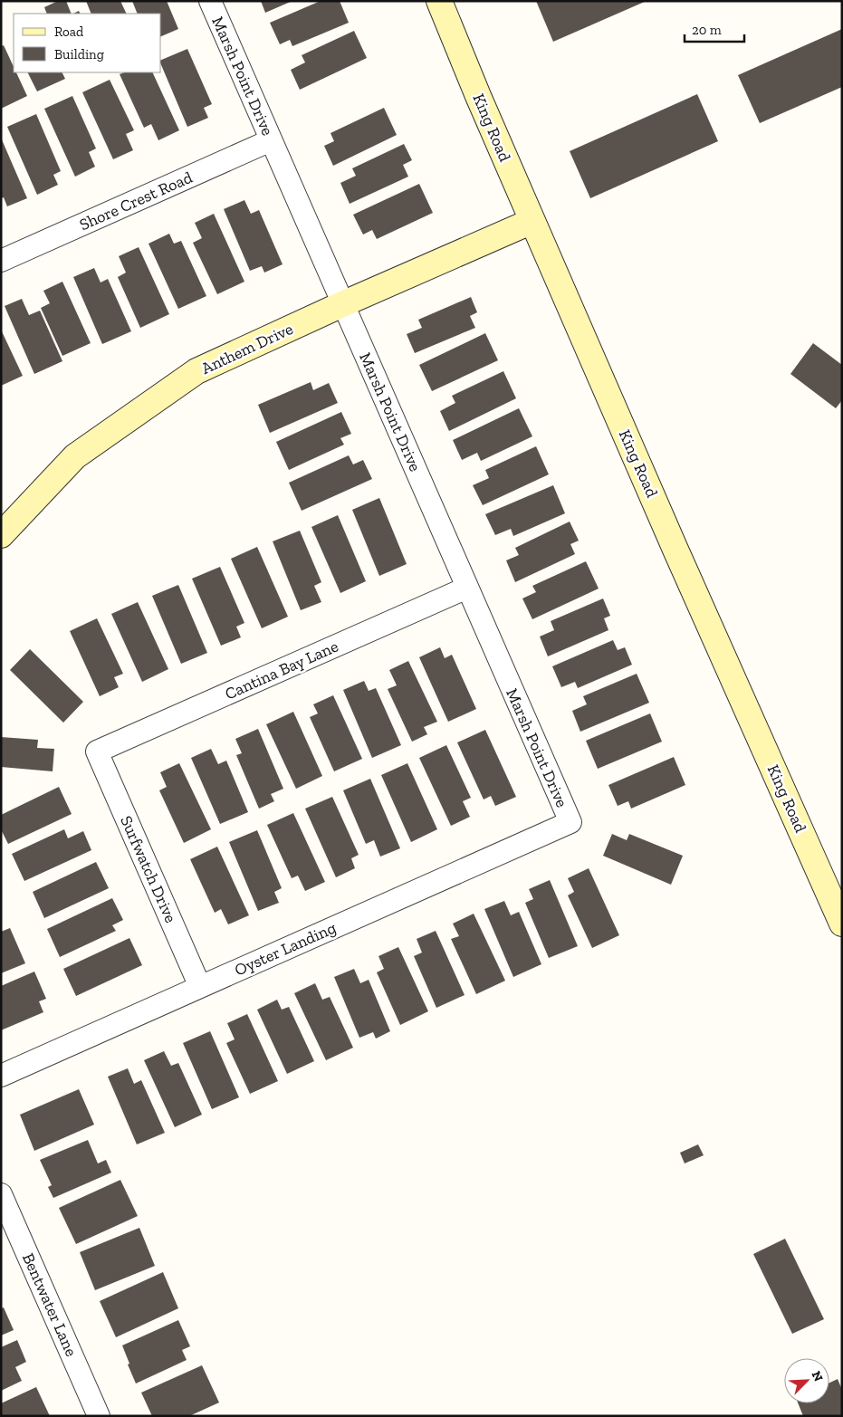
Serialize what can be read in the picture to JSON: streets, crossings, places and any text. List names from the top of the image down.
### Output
{
  "streets": {
    "street": [
      "Marsh Point Drive",
      "King Road",
      "Shore Crest Road",
      "Anthem Drive",
      "Cantina Bay Lane",
      "Surfwatch Drive",
      "Oyster Landing",
      "Bentwater Lane"
    ]
  },
  "crossings": [
    ["Marsh Point Drive", "Shore Crest Road"],
    ["Marsh Point Drive", "Anthem Drive"],
    ["Marsh Point Drive", "Cantina Bay Lane"],
    ["Marsh Point Drive", "Oyster Landing"],
    ["King Road", "Anthem Drive"],
    ["Cantina Bay Lane", "Surfwatch Drive"],
    ["Surfwatch Drive", "Oyster Landing"]
  ],
  "legend": ["Road", "Building"],
  "scale_bar": "20 m",
  "north": "top right"
}
